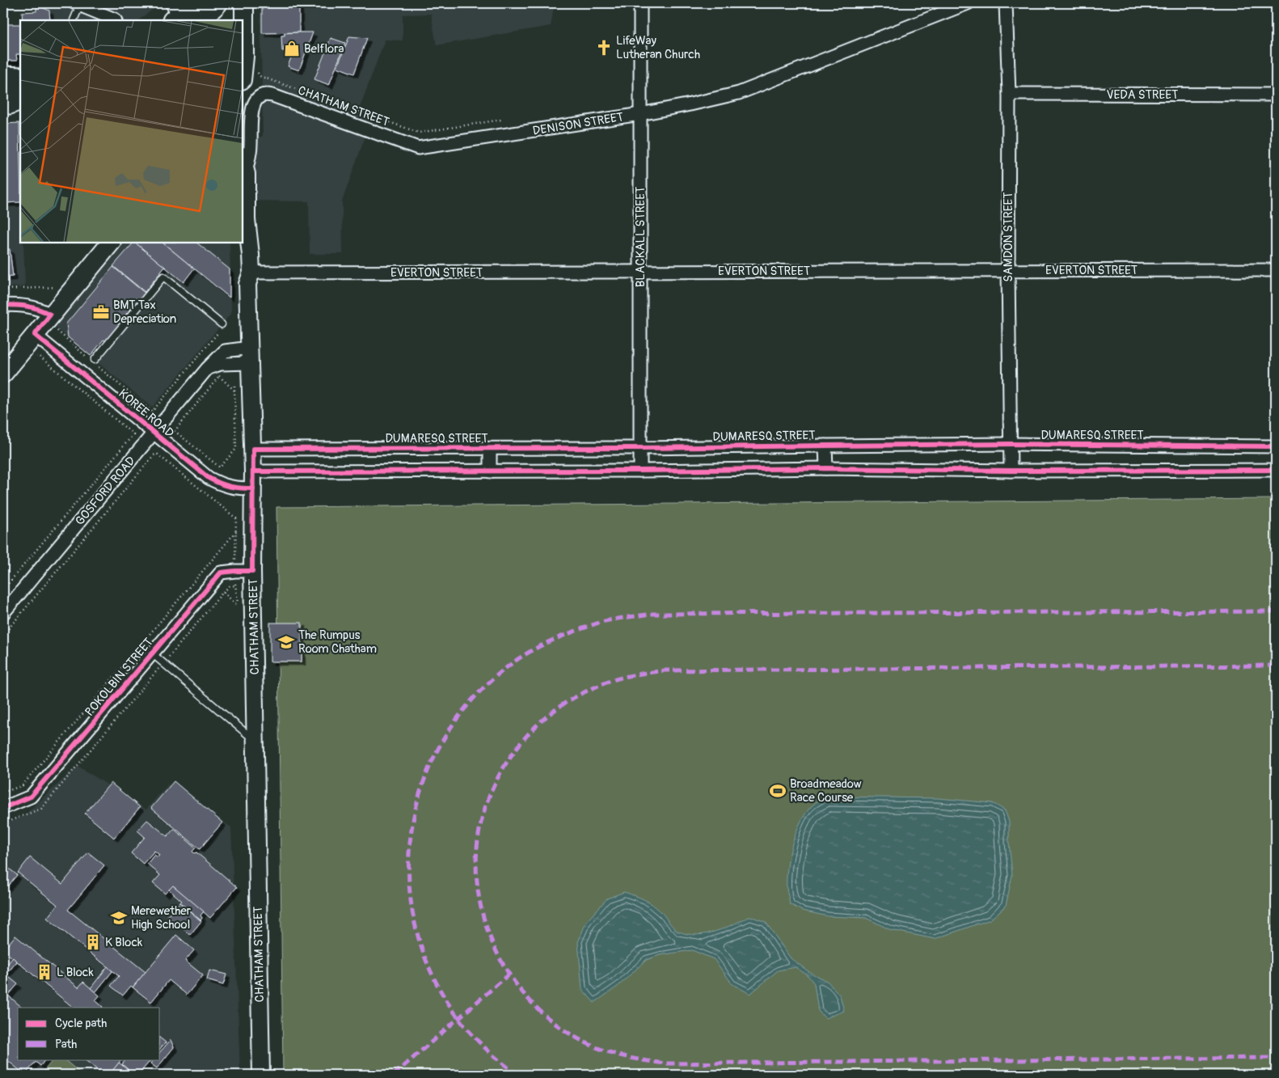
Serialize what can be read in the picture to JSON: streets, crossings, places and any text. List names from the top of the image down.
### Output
{
  "streets": {
    "street": [
      "VEDA STREET",
      "CHATHAM STREET",
      "DENISON STREET",
      "BLACKALL STREET",
      "SAMDON STREET",
      "EVERTON STREET",
      "KOREE ROAD",
      "DUMARESQ STREET",
      "GOSFORD ROAD",
      "POKOLBIN STREET"
    ]
  },
  "crossings": [
    ["VEDA STREET", "SAMDON STREET"],
    ["CHATHAM STREET", "DENISON STREET"],
    ["CHATHAM STREET", "EVERTON STREET"],
    ["CHATHAM STREET", "KOREE ROAD"],
    ["CHATHAM STREET", "DUMARESQ STREET"],
    ["CHATHAM STREET", "GOSFORD ROAD"],
    ["CHATHAM STREET", "POKOLBIN STREET"],
    ["DENISON STREET", "BLACKALL STREET"],
    ["BLACKALL STREET", "EVERTON STREET"],
    ["BLACKALL STREET", "DUMARESQ STREET"],
    ["SAMDON STREET", "EVERTON STREET"],
    ["SAMDON STREET", "DUMARESQ STREET"],
    ["KOREE ROAD", "GOSFORD ROAD"]
  ],
  "places": {
    "church": ["LifeWay Lutheran Church"],
    "shop": ["Belflora"],
    "office": ["BMT Tax Depreciation"],
    "school or university": ["The Rumpus Room Chatham", "Merewether High School"],
    "sports": ["Broadmeadow Race Course"],
    "building": ["K Block", "L Block"]
  },
  "legend": ["Cycle path", "Path"]
}
